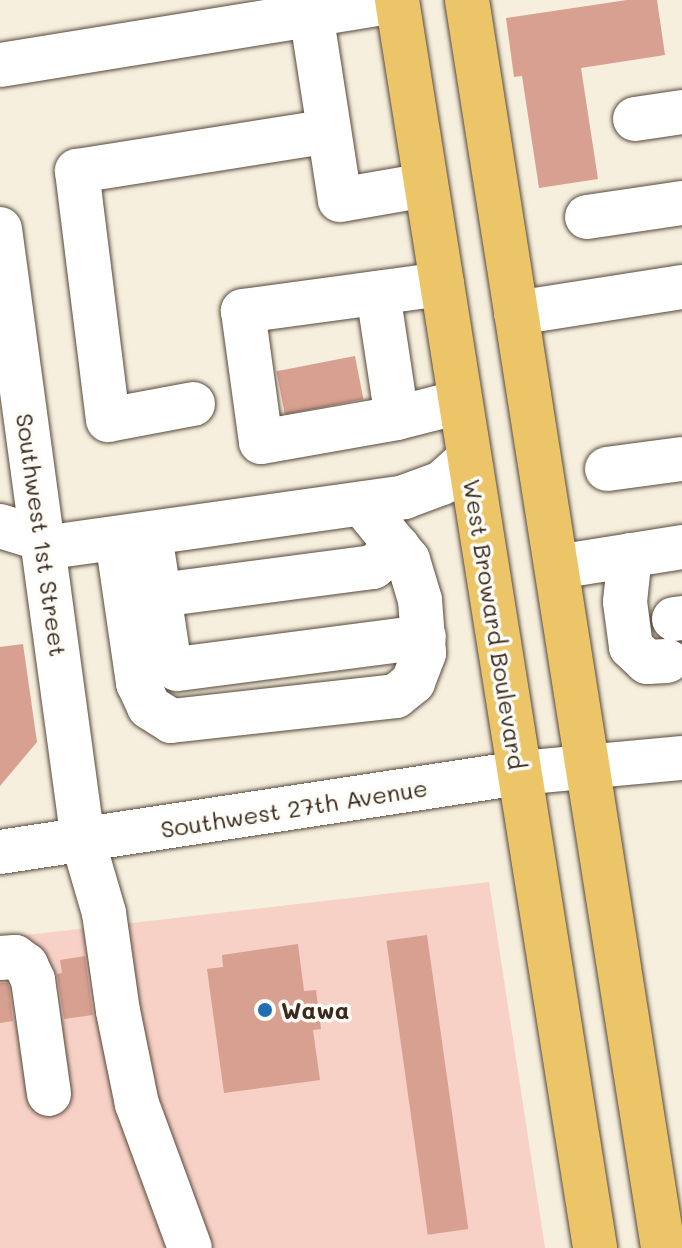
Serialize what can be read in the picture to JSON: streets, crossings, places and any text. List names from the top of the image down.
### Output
{
  "streets": {
    "main road": ["West Broward Boulevard"],
    "street": ["Southwest 1st Street", "Southwest 27th Avenue"]
  },
  "crossings": [
    ["Southwest 1st Street", "Southwest 27th Avenue"],
    ["West Broward Boulevard", "Southwest 27th Avenue"]
  ],
  "places": ["Wawa"]
}
